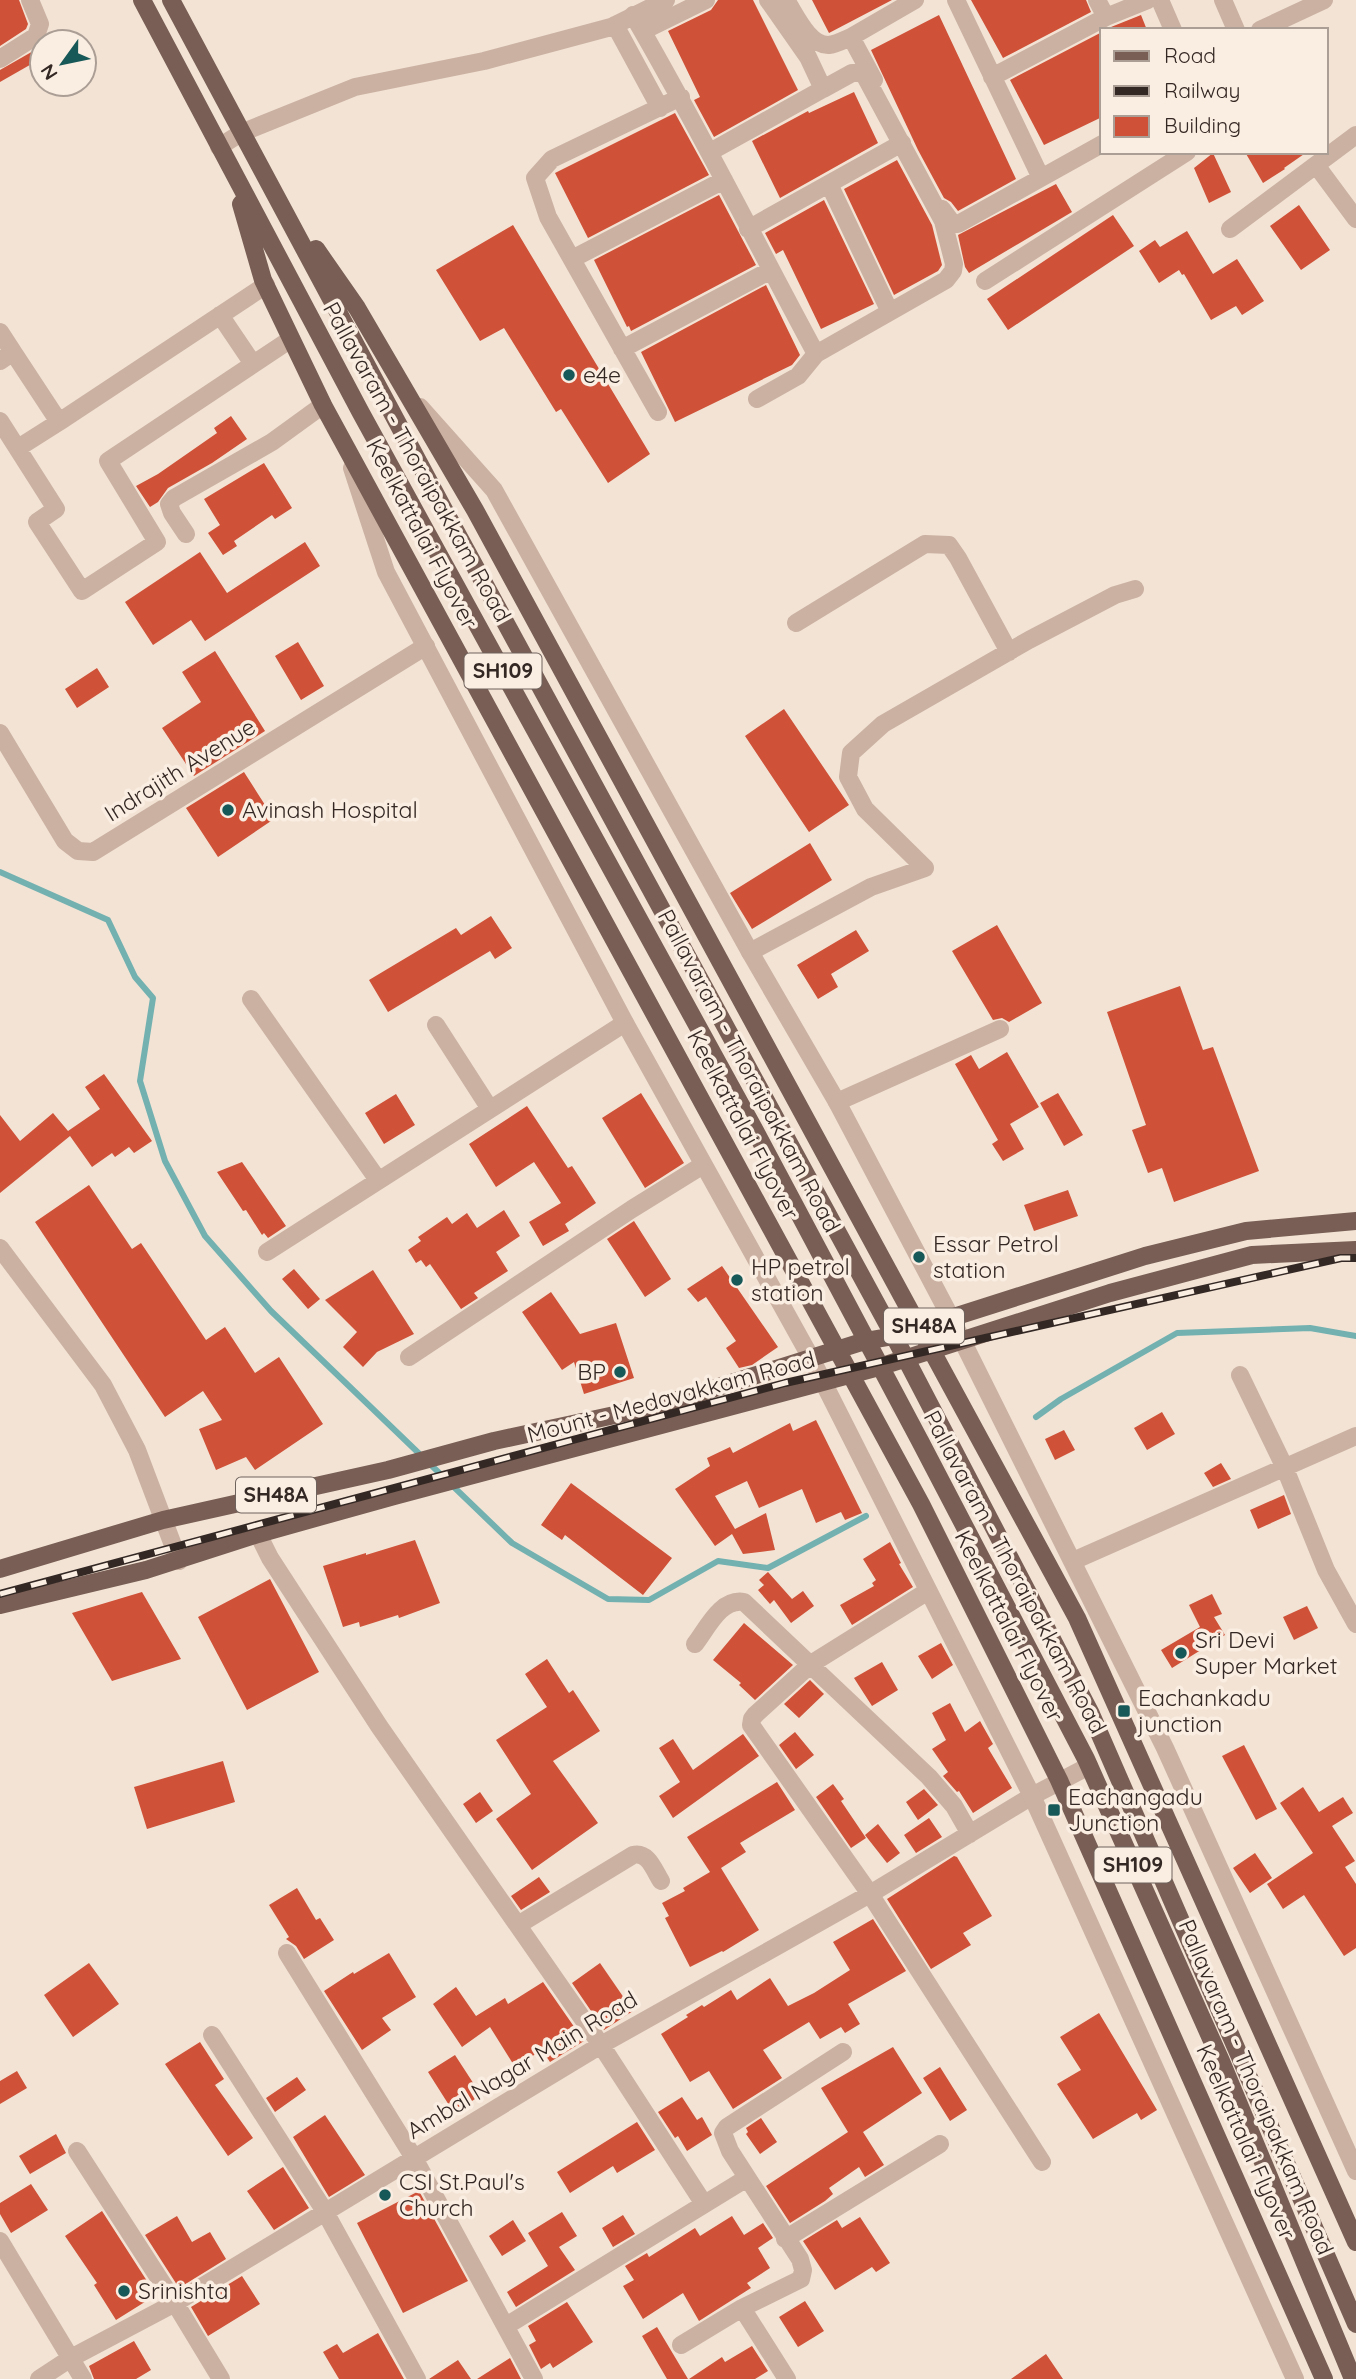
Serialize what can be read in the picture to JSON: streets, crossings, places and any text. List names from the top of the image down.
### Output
{
  "streets": {
    "main road": [
      "Pallavaram - Thoraipakkam Road",
      "Keelkattalai Flyover",
      "SH109",
      "SH48A",
      "Mount - Medavakkam Road"
    ],
    "street": ["Indrajith Avenue", "Ambal Nagar Main Road"]
  },
  "crossings": [
    ["Pallavaram - Thoraipakkam Road", "Keelkattalai Flyover"],
    ["Pallavaram - Thoraipakkam Road", "SH48A"],
    ["Pallavaram - Thoraipakkam Road", "Mount - Medavakkam Road"],
    ["Pallavaram - Thoraipakkam Road", "Ambal Nagar Main Road"],
    ["SH48A", "Mount - Medavakkam Road"]
  ],
  "places": {
    "other": [
      "e4e",
      "Avinash Hospital",
      "Essar Petrol station",
      "HP petrol station",
      "BP",
      "Sri Devi Super Market",
      "CSI St.Paul's Church",
      "Srinishta"
    ],
    "transit": ["Eachankadu junction", "Eachangadu Junction"]
  },
  "legend": ["Road", "Railway", "Building"],
  "north": "bottom left"
}
